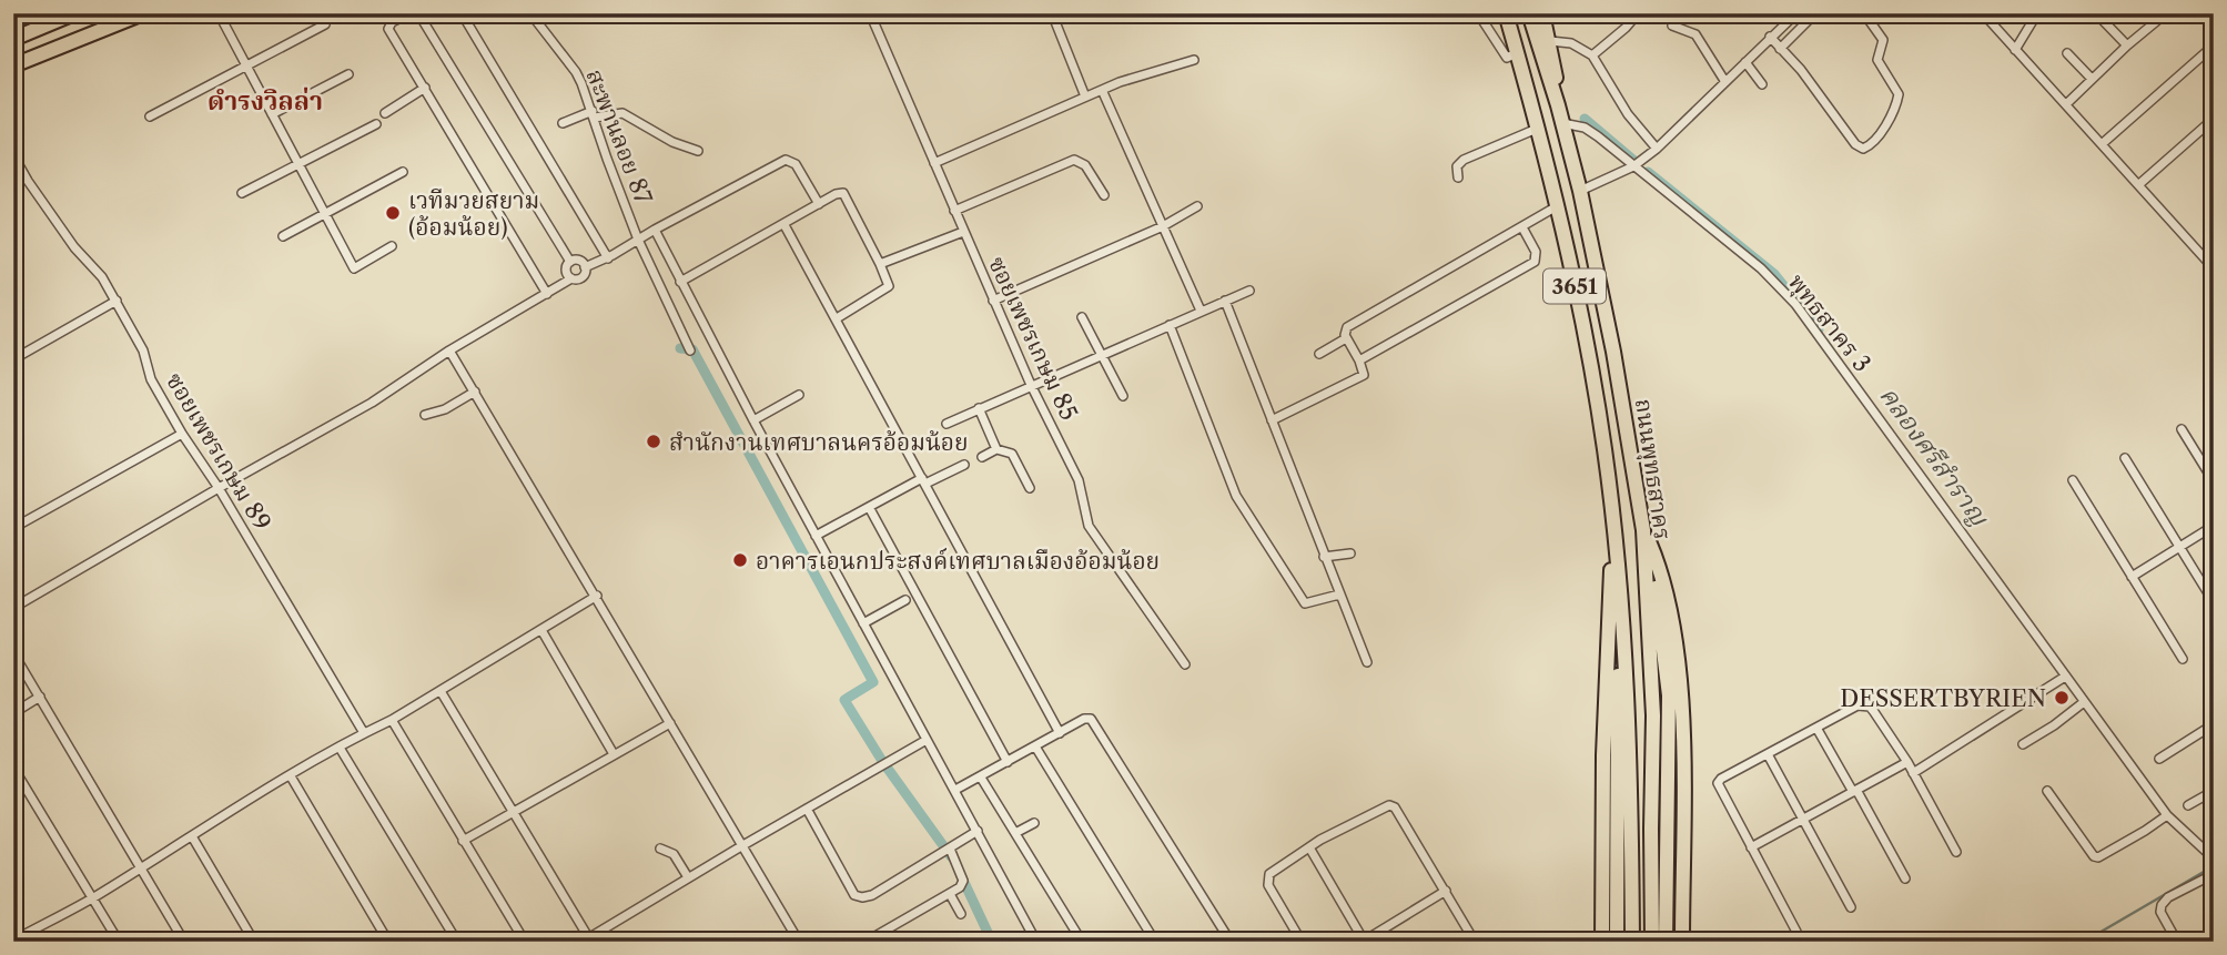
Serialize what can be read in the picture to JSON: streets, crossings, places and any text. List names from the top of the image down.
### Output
{
  "streets": {
    "main road": ["3651", "ถนนพุทธสาคร"],
    "street": [
      "สะพานลอย 87",
      "พุทธสาคร 3",
      "ซอยเพชรเกษม 85",
      "ซอยเพชรเกษม 89"
    ]
  },
  "crossings": [
    ["พุทธสาคร 3", "ถนนพุทธสาคร"]
  ],
  "districts": ["ดำรงวิลล่า"],
  "water": ["คลองศรีสำราญ"],
  "places": [
    "เวทีมวยสยาม (อ้อมน้อย)",
    "สำนักงานเทศบาลนครอ้อมน้อย",
    "อาคารเอนกประสงค์เทศบาลเมืองอ้อมน้อย",
    "DESSERTBYRIEN"
  ]
}
